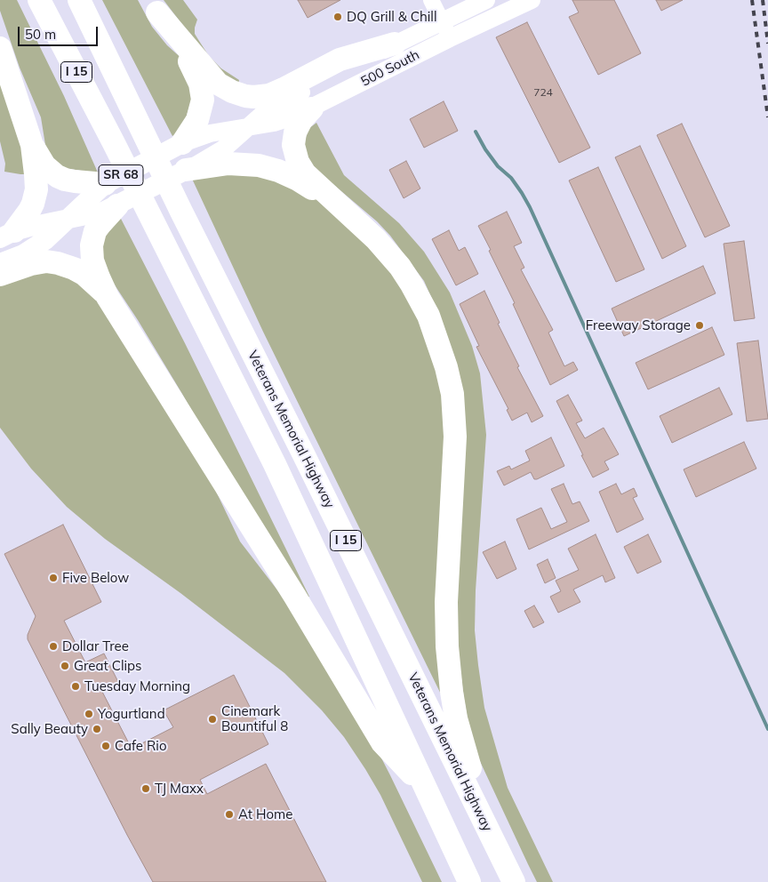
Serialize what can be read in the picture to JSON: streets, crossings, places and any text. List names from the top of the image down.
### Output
{
  "streets": {
    "highway": ["I 15", "Veterans Memorial Highway"],
    "main road": ["500 South", "SR 68"]
  },
  "places": [
    "DQ Grill & Chill",
    "Freeway Storage",
    "Five Below",
    "Dollar Tree",
    "Great Clips",
    "Tuesday Morning",
    "Yogurtland",
    "Cinemark Bountiful 8",
    "Sally Beauty",
    "Cafe Rio",
    "TJ Maxx",
    "At Home"
  ],
  "house_numbers": ["724"],
  "scale_bar": "50 m"
}
